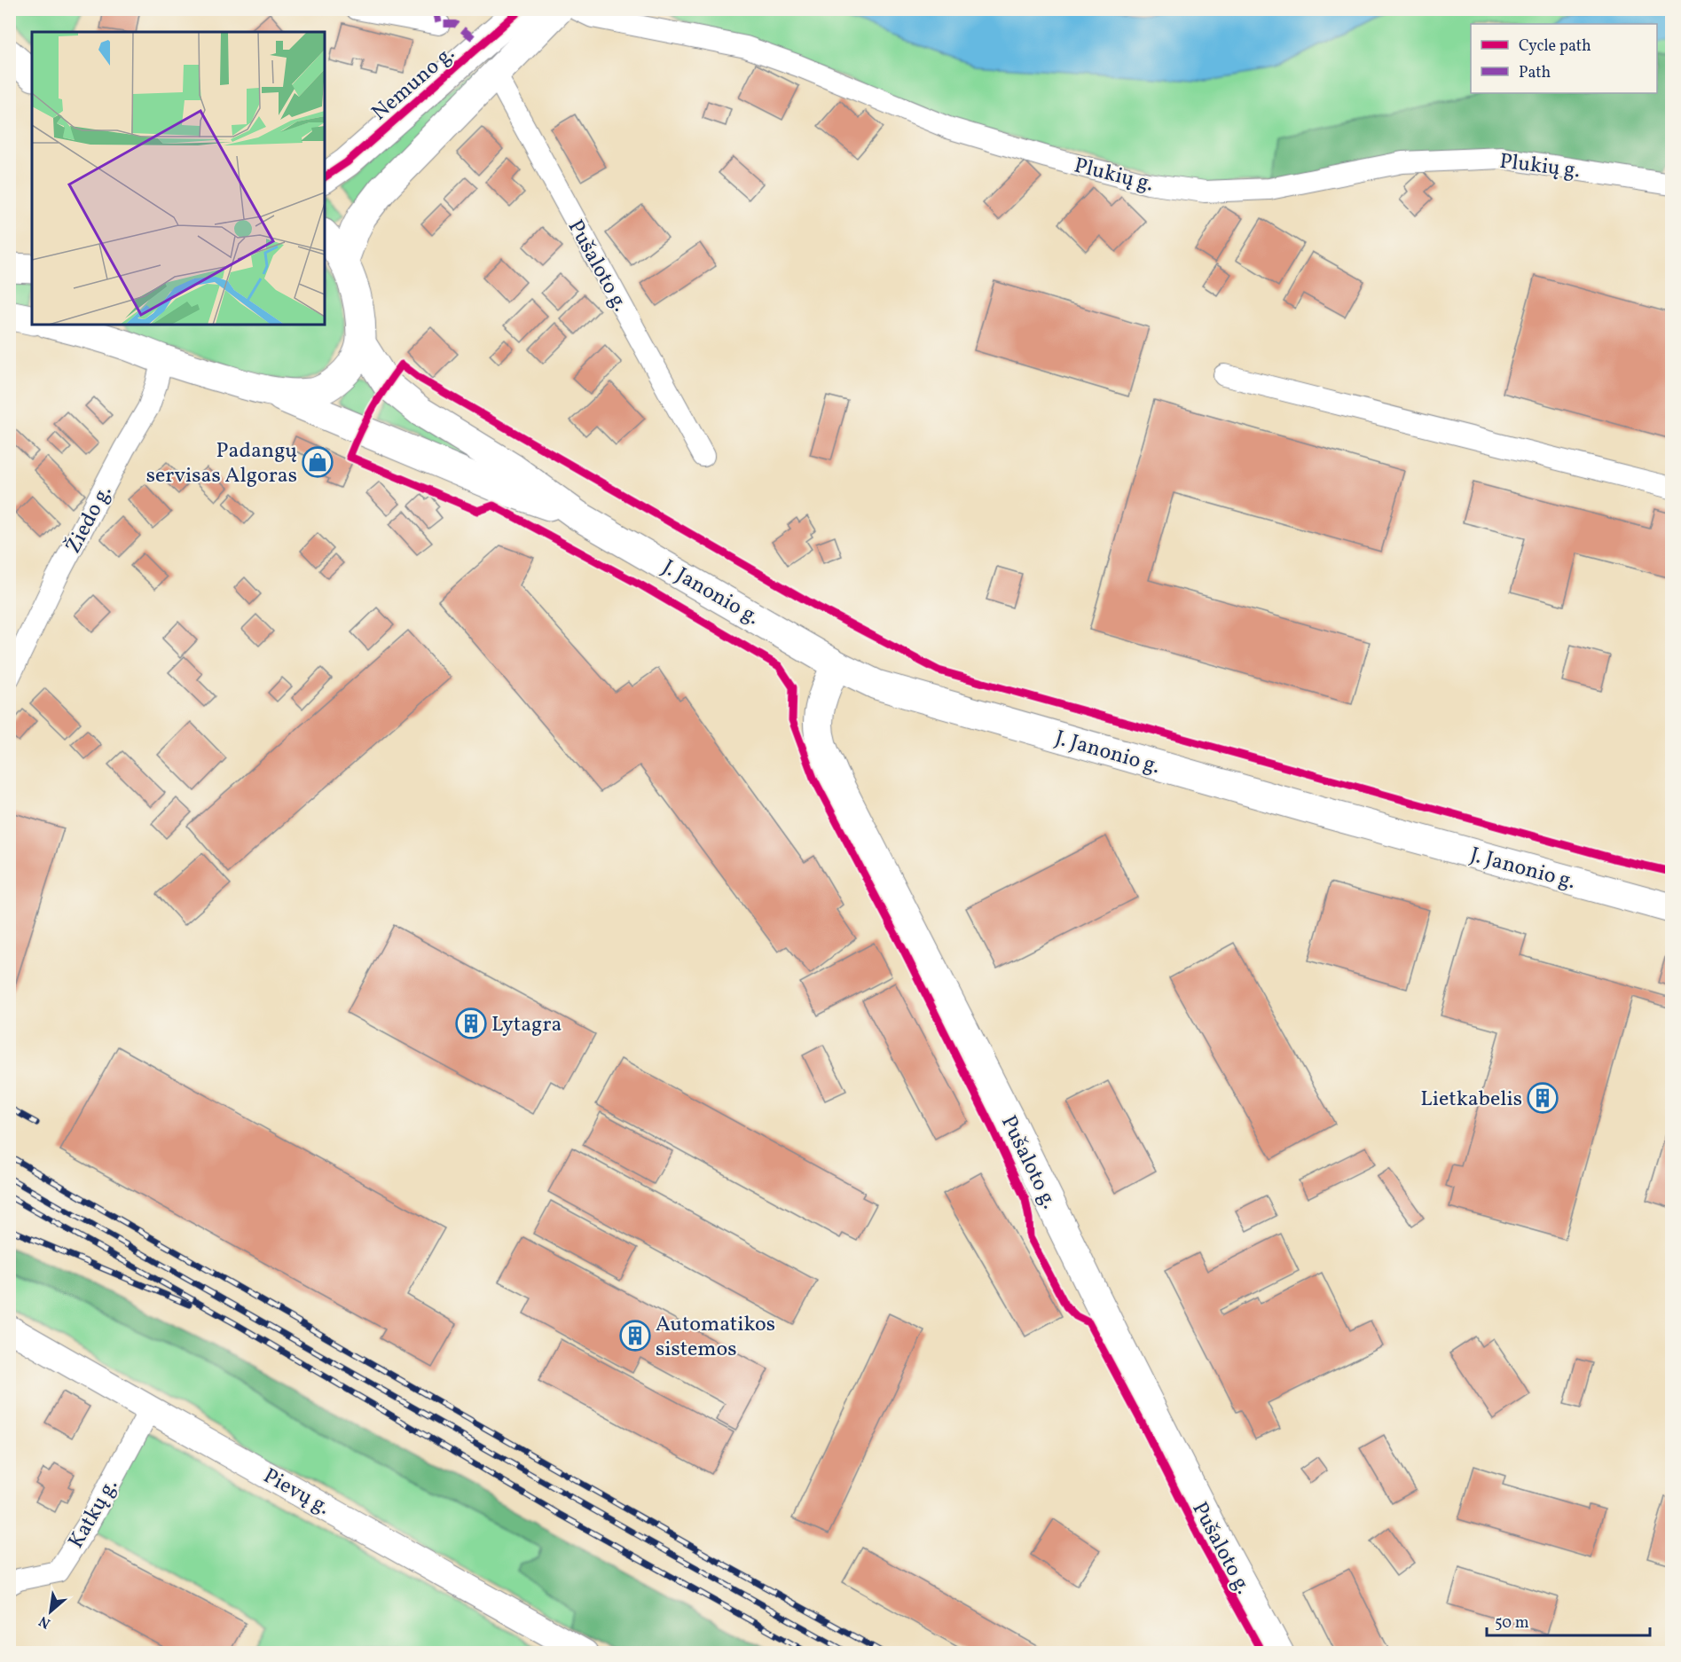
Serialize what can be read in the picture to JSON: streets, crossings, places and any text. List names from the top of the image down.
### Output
{
  "streets": {
    "main road": ["Nemuno g.", "Pušaloto g.", "J. Janonio g."],
    "street": [
      "Plukių g.",
      "Žiedo g.",
      "Pievų g.",
      "Katkų g."
    ]
  },
  "crossings": [
    ["Pušaloto g.", "J. Janonio g."],
    ["Pievų g.", "Katkų g."]
  ],
  "places": {
    "shop": ["Padangų servisas Algoras"],
    "building": ["Lytagra", "Lietkabelis", "Automatikos sistemos"]
  },
  "legend": ["Cycle path", "Path"],
  "scale_bar": "50 m",
  "north": "bottom left"
}
